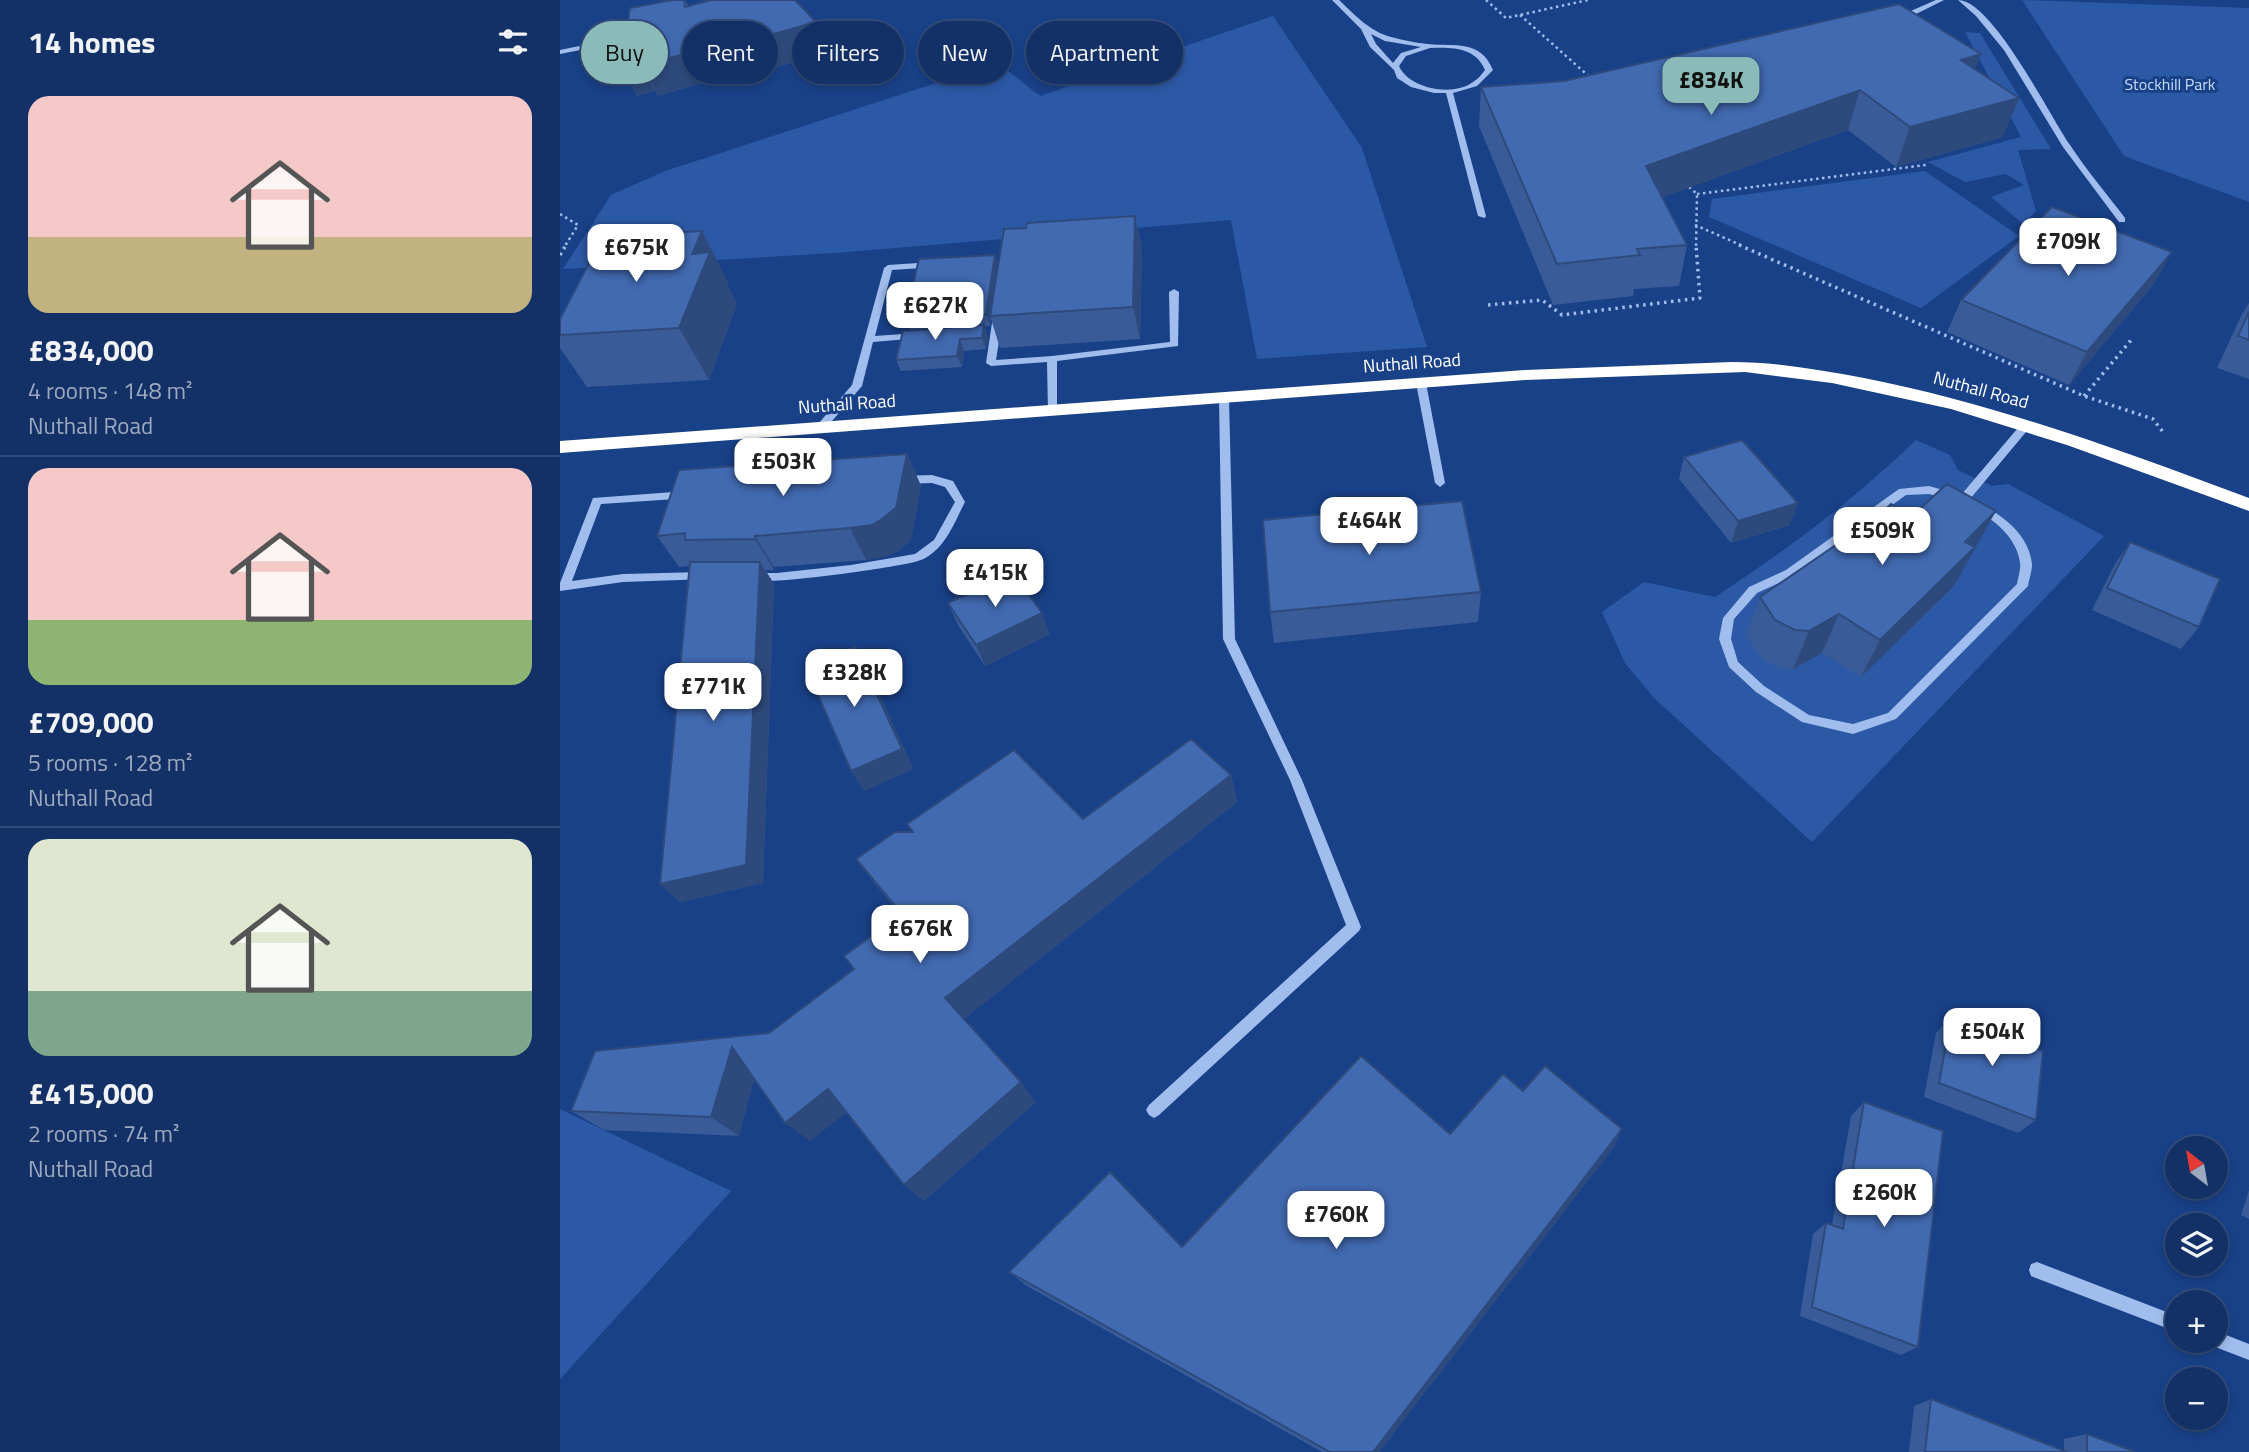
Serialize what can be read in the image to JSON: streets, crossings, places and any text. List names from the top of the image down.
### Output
{
  "streets": {
    "highway": ["Nuthall Road"]
  },
  "parks": ["Stockhill Park"],
  "north": "top left",
  "page": {
    "heading": "14 homes",
    "chip": [
      "Buy",
      "Rent",
      "Filters",
      "New",
      "Apartment"
    ],
    "price": [
      "£834K",
      "£709K",
      "£675K",
      "£627K",
      "£503K",
      "£464K",
      "£509K",
      "£415K",
      "£328K",
      "£771K",
      "£676K",
      "£504K",
      "£260K",
      "£760K"
    ],
    "list": [
      {
        "name": "£834,000",
        "note": "4 rooms · 148 m² · Nuthall Road"
      },
      {
        "name": "£709,000",
        "note": "5 rooms · 128 m² · Nuthall Road"
      },
      {
        "name": "£415,000",
        "note": "2 rooms · 74 m² · Nuthall Road"
      }
    ],
    "map_buttons": ["+", "−"]
  }
}
